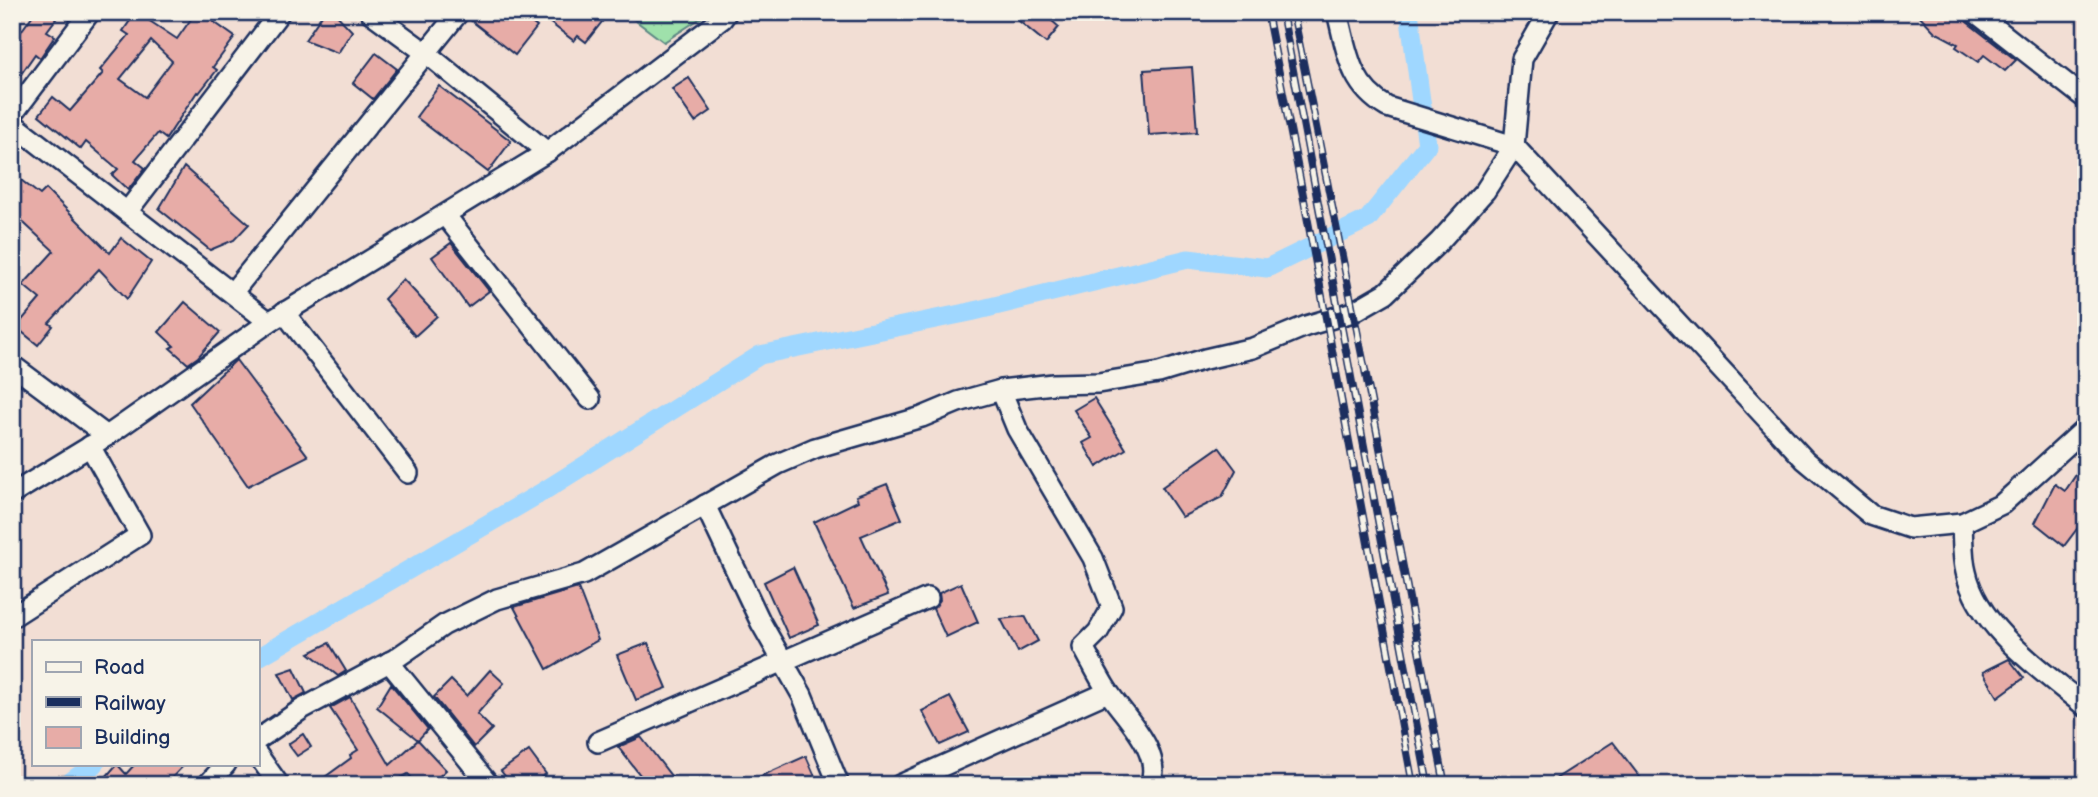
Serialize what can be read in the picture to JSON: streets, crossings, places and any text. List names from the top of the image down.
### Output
{
  "legend": ["Road", "Railway", "Building"]
}
